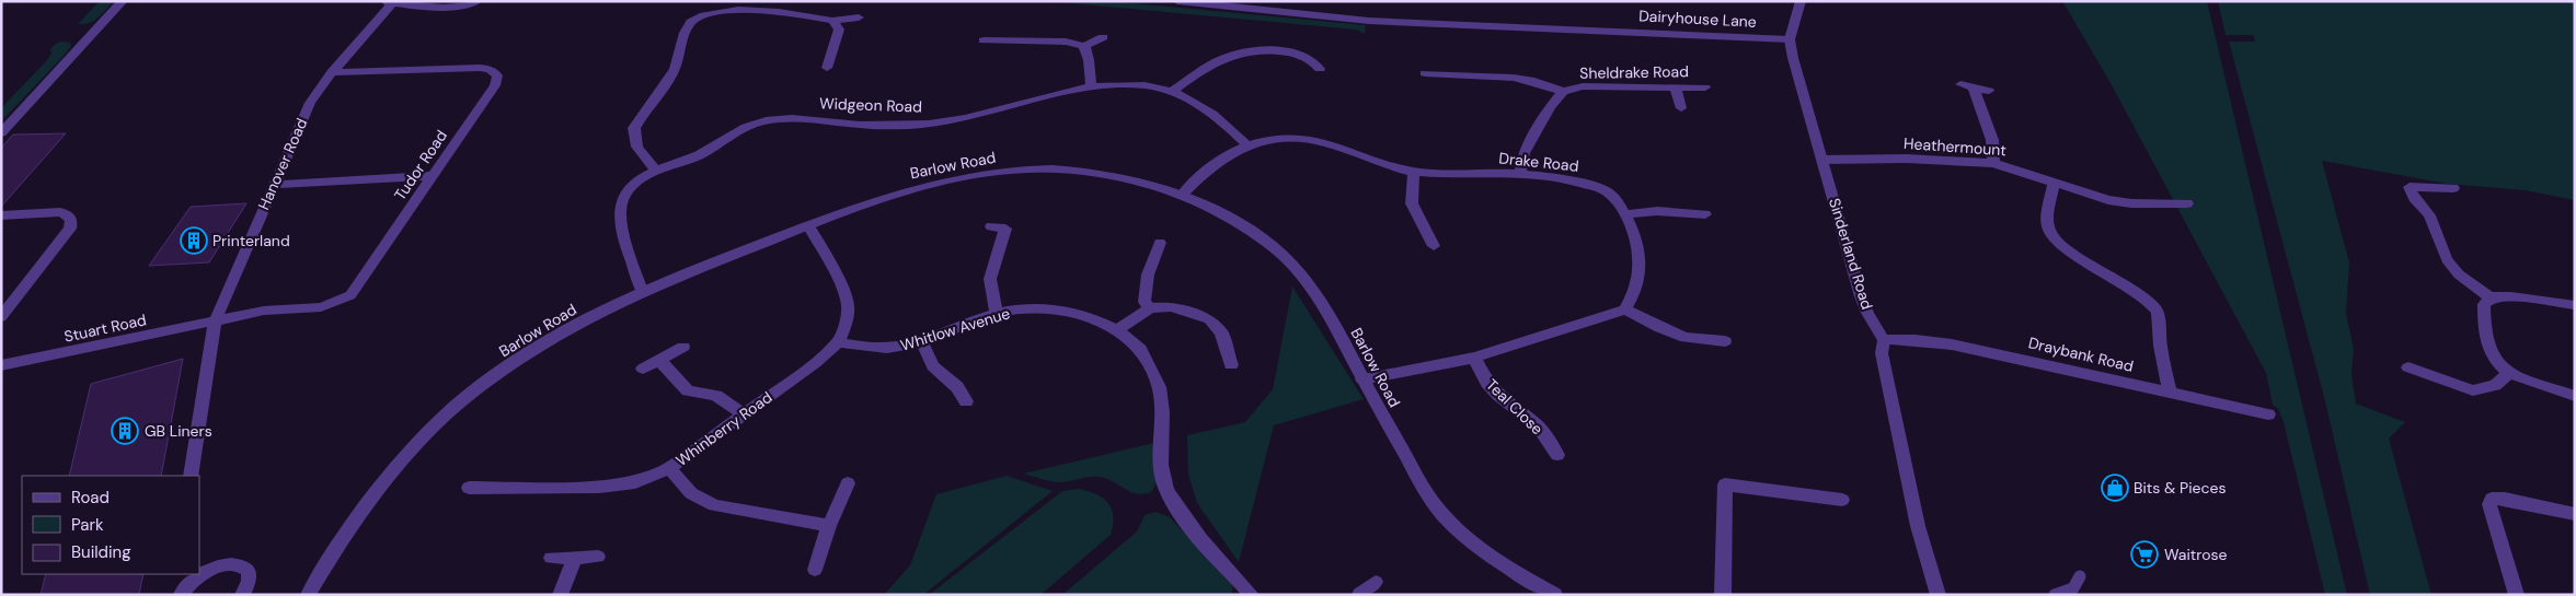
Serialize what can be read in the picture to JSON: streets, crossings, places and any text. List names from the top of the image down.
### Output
{
  "streets": {
    "street": [
      "Dairyhouse Lane",
      "Sheldrake Road",
      "Widgeon Road",
      "Heathermount",
      "Drake Road",
      "Hanover Road",
      "Tudor Road",
      "Barlow Road",
      "Sinderland Road",
      "Stuart Road",
      "Whitlow Avenue",
      "Draybank Road",
      "Teal Close",
      "Whinberry Road"
    ]
  },
  "crossings": [
    ["Dairyhouse Lane", "Sinderland Road"],
    ["Sheldrake Road", "Drake Road"],
    ["Widgeon Road", "Drake Road"],
    ["Widgeon Road", "Barlow Road"],
    ["Heathermount", "Sinderland Road"],
    ["Drake Road", "Barlow Road"],
    ["Hanover Road", "Tudor Road"],
    ["Hanover Road", "Stuart Road"],
    ["Tudor Road", "Stuart Road"],
    ["Barlow Road", "Whinberry Road"],
    ["Sinderland Road", "Draybank Road"],
    ["Whitlow Avenue", "Whinberry Road"]
  ],
  "places": {
    "building": ["Printerland", "GB Liners"],
    "shop": ["Bits & Pieces"],
    "supermarket": ["Waitrose"]
  },
  "legend": ["Road", "Park", "Building"]
}
